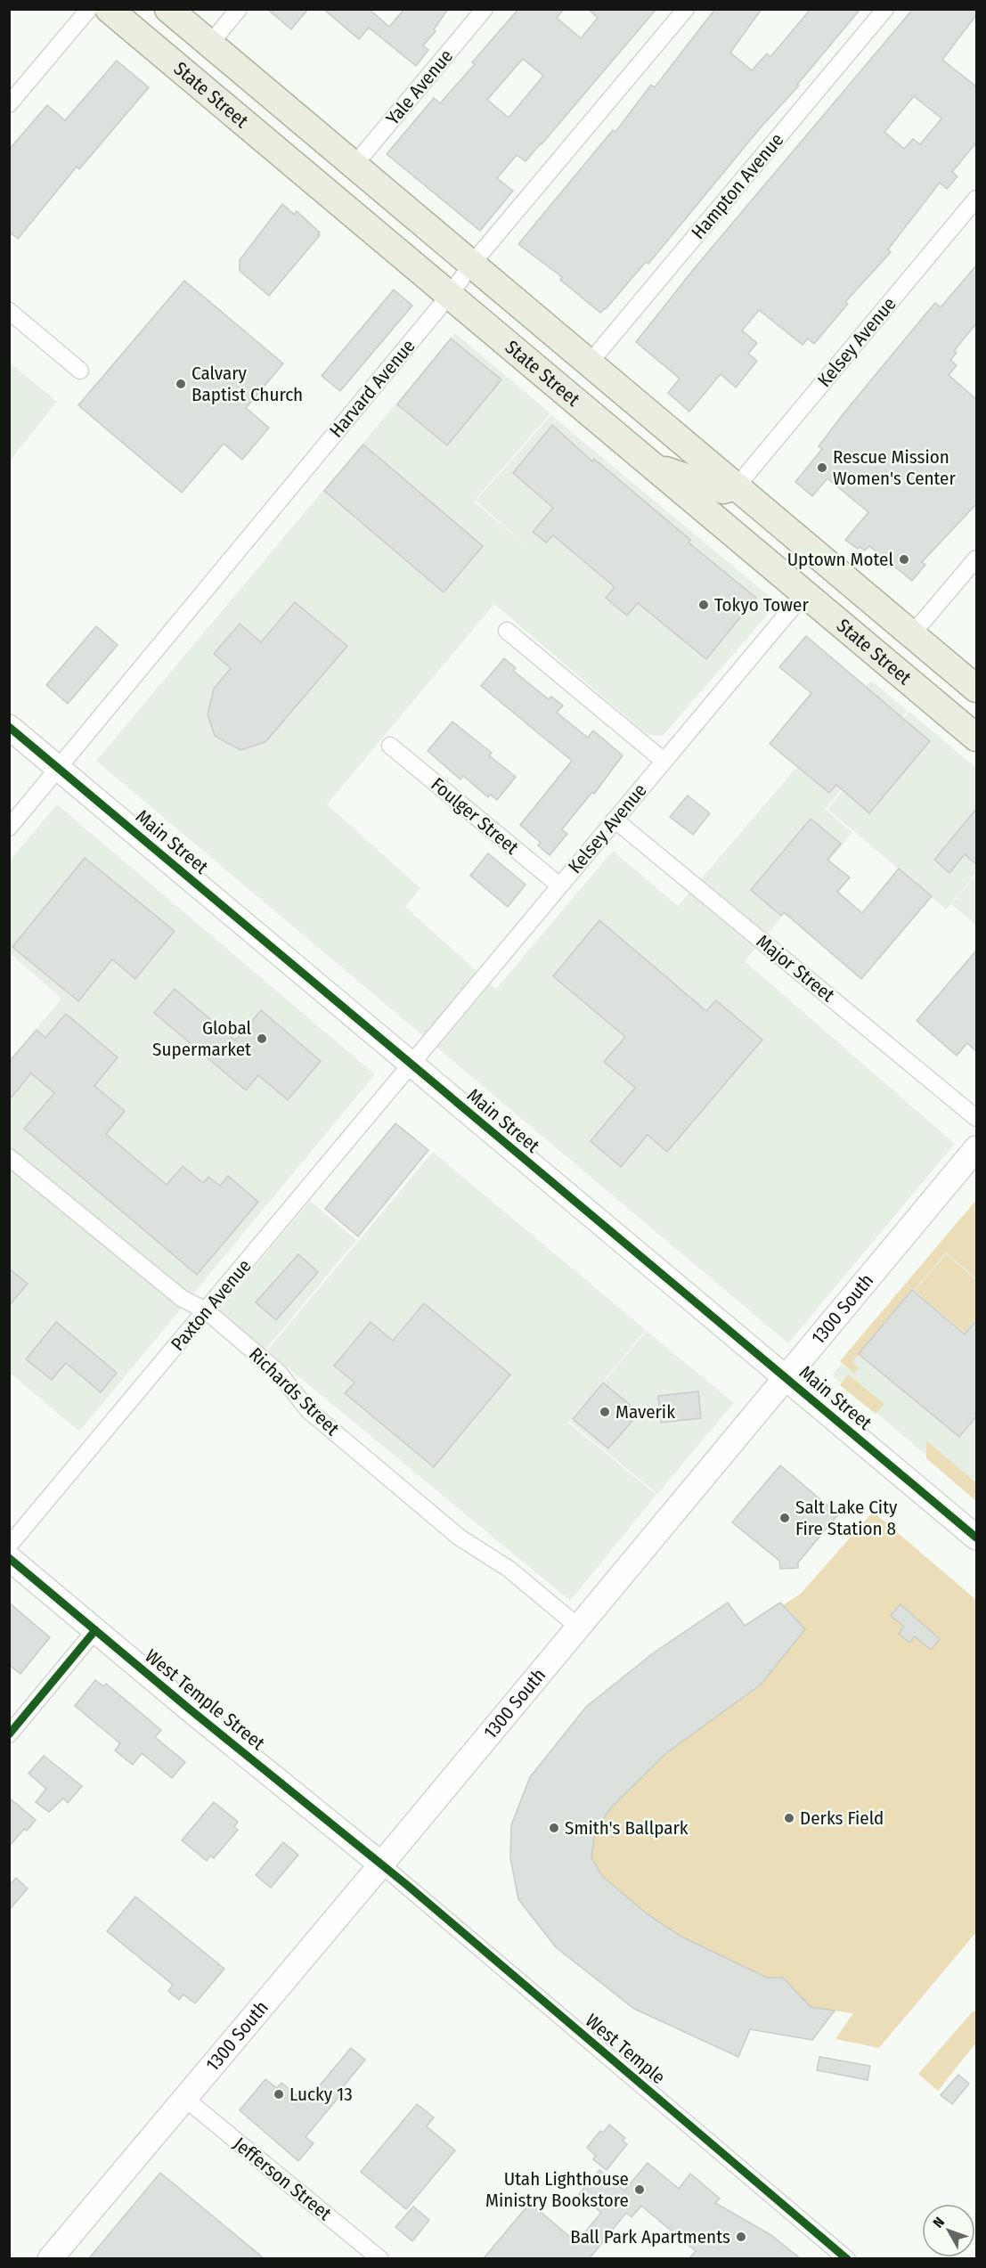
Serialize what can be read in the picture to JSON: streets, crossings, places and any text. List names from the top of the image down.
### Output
{
  "streets": {
    "main road": ["State Street"],
    "street": [
      "Yale Avenue",
      "Hampton Avenue",
      "Kelsey Avenue",
      "Harvard Avenue",
      "Foulger Street",
      "Main Street",
      "Major Street",
      "Paxton Avenue",
      "1300 South",
      "Richards Street",
      "West Temple Street",
      "West Temple",
      "Jefferson Street"
    ]
  },
  "crossings": [
    ["Yale Avenue", "State Street"],
    ["State Street", "Hampton Avenue"],
    ["State Street", "Kelsey Avenue"],
    ["State Street", "Harvard Avenue"],
    ["Kelsey Avenue", "Foulger Street"],
    ["Kelsey Avenue", "Main Street"],
    ["Kelsey Avenue", "Major Street"],
    ["Kelsey Avenue", "Paxton Avenue"],
    ["Harvard Avenue", "Main Street"],
    ["Main Street", "Paxton Avenue"],
    ["Main Street", "1300 South"],
    ["Paxton Avenue", "Richards Street"],
    ["1300 South", "Richards Street"],
    ["1300 South", "West Temple Street"],
    ["1300 South", "West Temple"],
    ["1300 South", "Jefferson Street"],
    ["West Temple Street", "West Temple"]
  ],
  "places": [
    "Calvary Baptist Church",
    "Rescue Mission Women's Center",
    "Uptown Motel",
    "Tokyo Tower",
    "Global Supermarket",
    "Maverik",
    "Salt Lake City Fire Station 8",
    "Derks Field",
    "Smith's Ballpark",
    "Lucky 13",
    "Utah Lighthouse Ministry Bookstore",
    "Ball Park Apartments"
  ],
  "north": "top left"
}
